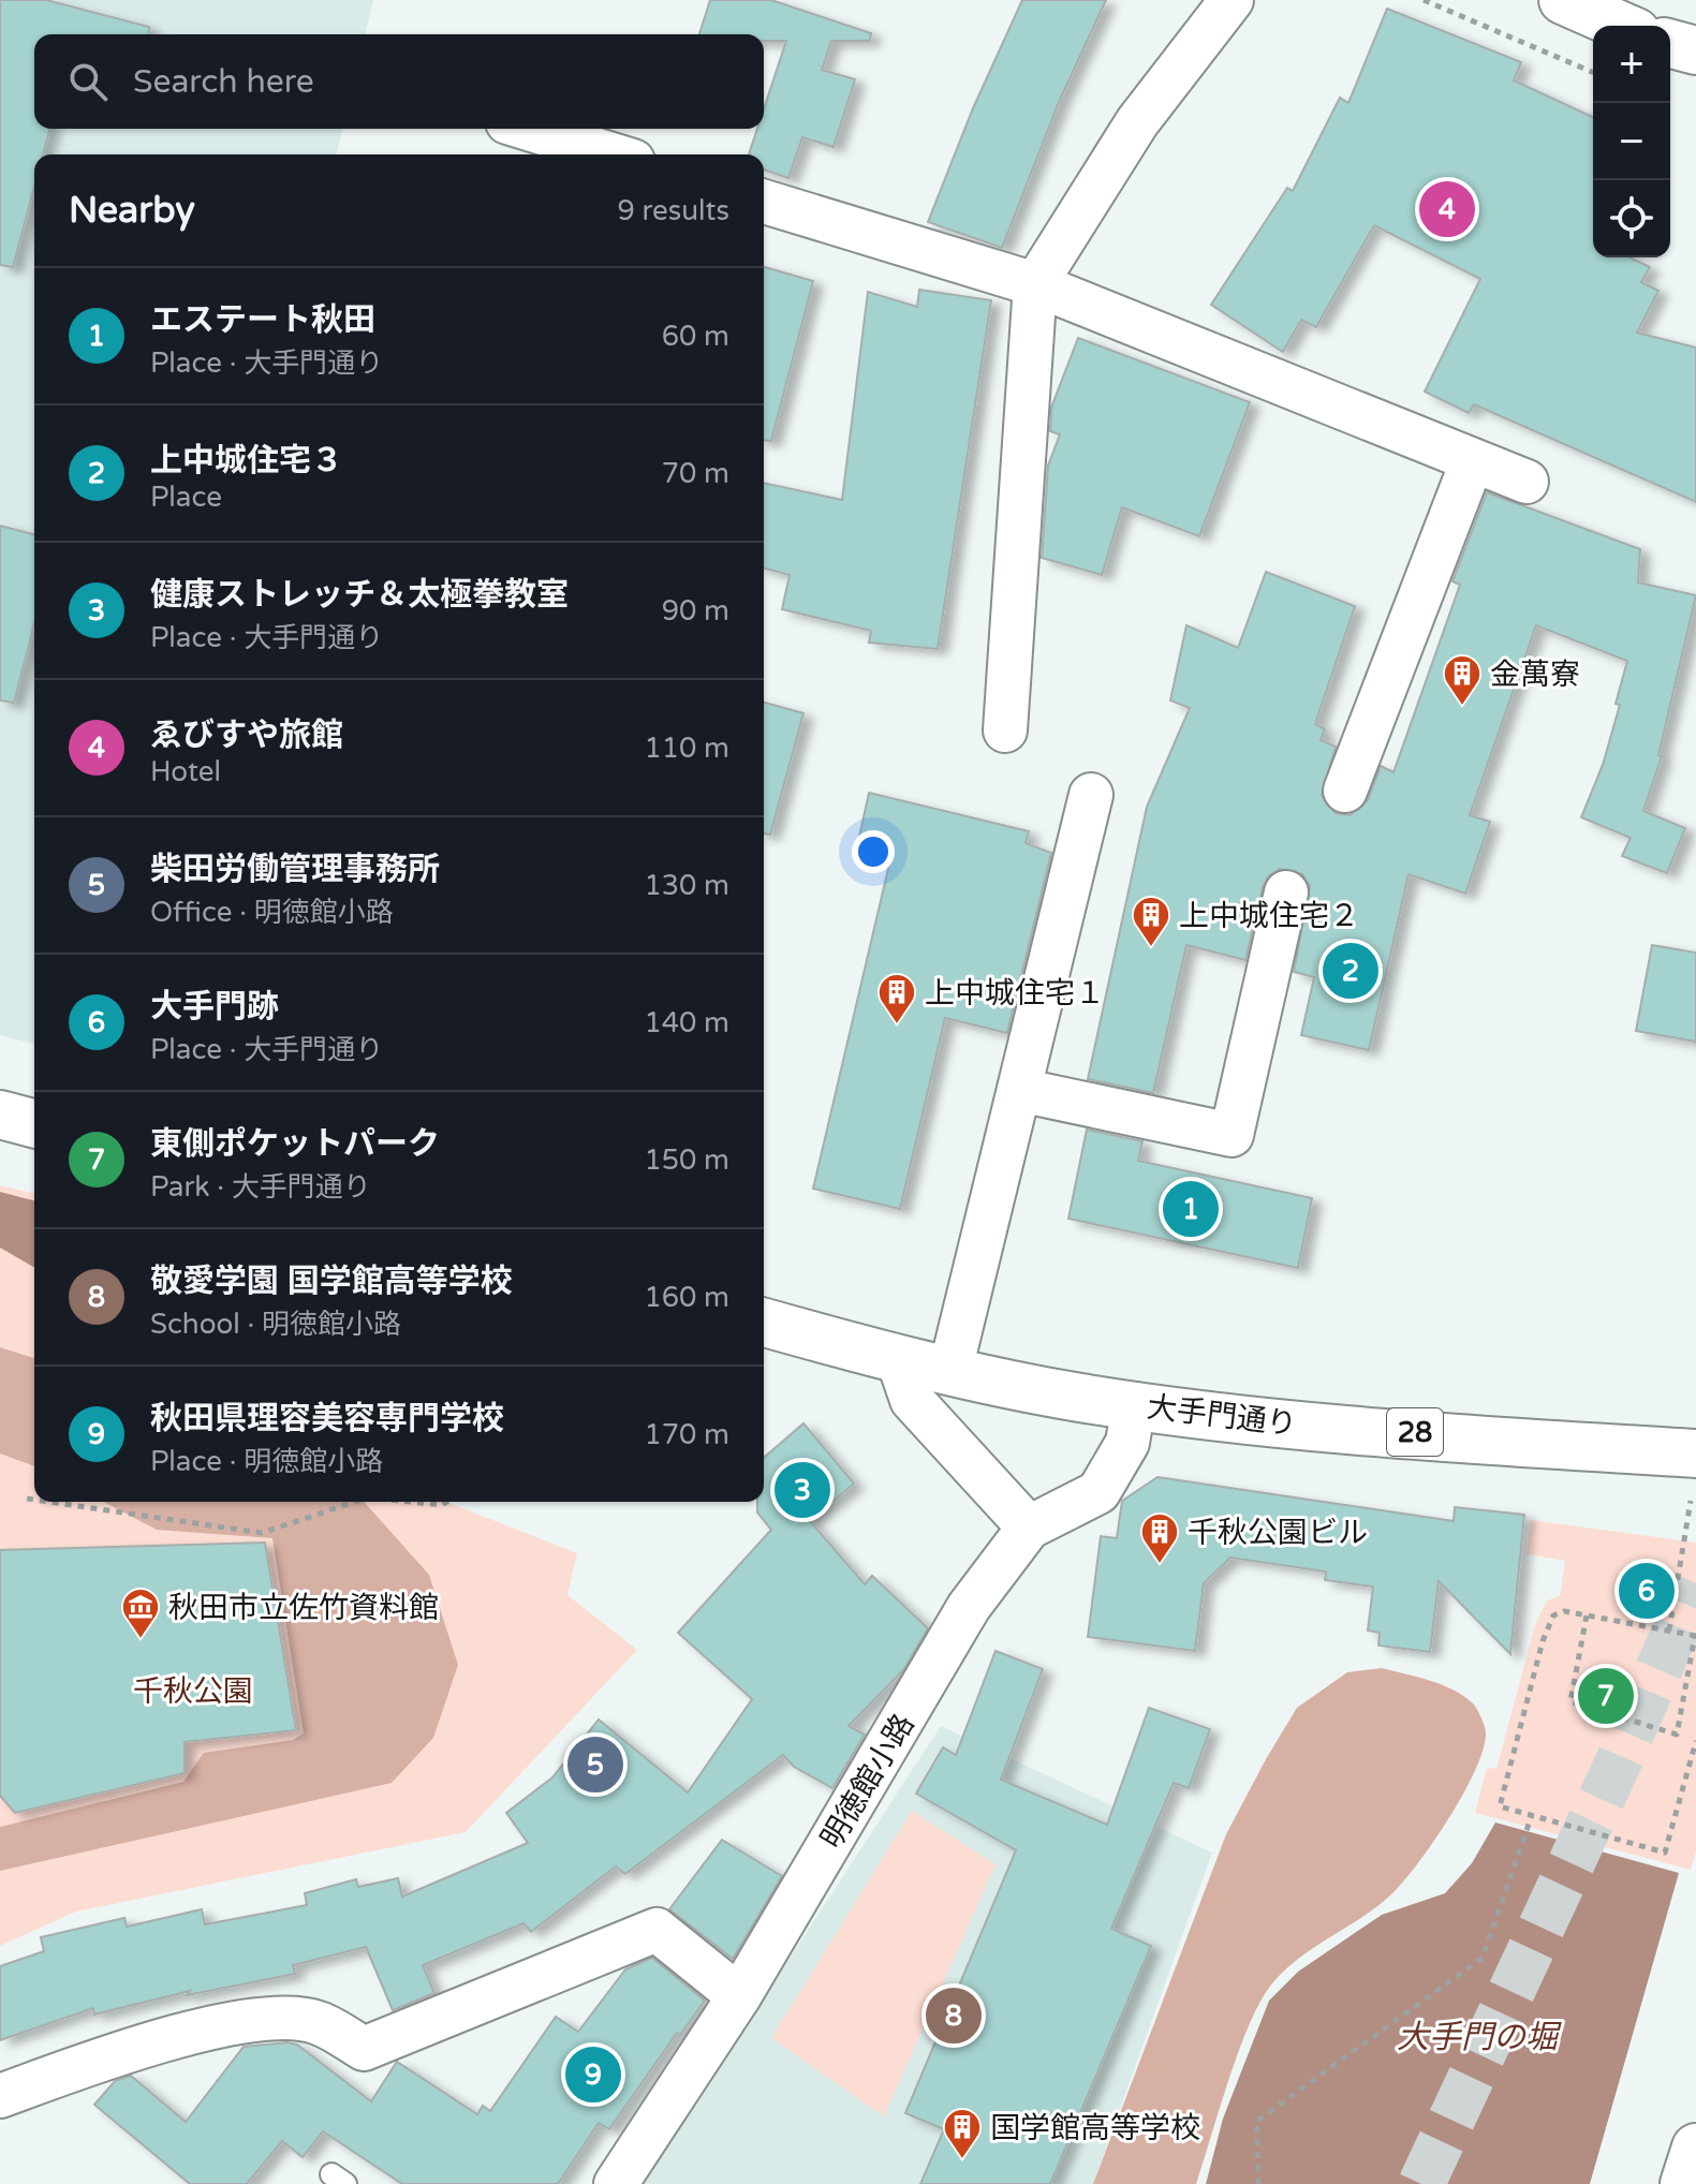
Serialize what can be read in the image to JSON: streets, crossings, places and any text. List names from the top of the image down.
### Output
{
  "streets": {
    "main road": ["大手門通り", "28"],
    "street": ["明徳館小路"]
  },
  "crossings": [
    ["大手門通り", "明徳館小路"]
  ],
  "water": ["大手門の堀"],
  "parks": ["千秋公園"],
  "places": {
    "building": [
      "金萬寮",
      "上中城住宅２",
      "上中城住宅１",
      "千秋公園ビル",
      "国学館高等学校"
    ],
    "museum": ["秋田市立佐竹資料館"]
  },
  "page": {
    "map_buttons": ["+", "−"],
    "search": "Search here",
    "heading": ["Nearby", "9 results"],
    "pins": [
      "4",
      "2",
      "1",
      "3",
      "6",
      "7",
      "5",
      "8",
      "9"
    ],
    "list": [
      {
        "mark": "1",
        "name": "エステート秋田",
        "note": "Place · 大手門通り",
        "value": "60 m"
      },
      {
        "mark": "2",
        "name": "上中城住宅３",
        "note": "Place",
        "value": "70 m"
      },
      {
        "mark": "3",
        "name": "健康ストレッチ＆太極拳教室",
        "note": "Place · 大手門通り",
        "value": "90 m"
      },
      {
        "mark": "4",
        "name": "ゑびすや旅館",
        "note": "Hotel",
        "value": "110 m"
      },
      {
        "mark": "5",
        "name": "柴田労働管理事務所",
        "note": "Office · 明徳館小路",
        "value": "130 m"
      },
      {
        "mark": "6",
        "name": "大手門跡",
        "note": "Place · 大手門通り",
        "value": "140 m"
      },
      {
        "mark": "7",
        "name": "東側ポケットパーク",
        "note": "Park · 大手門通り",
        "value": "150 m"
      },
      {
        "mark": "8",
        "name": "敬愛学園 国学館高等学校",
        "note": "School · 明徳館小路",
        "value": "160 m"
      },
      {
        "mark": "9",
        "name": "秋田県理容美容専門学校",
        "note": "Place · 明徳館小路",
        "value": "170 m"
      }
    ]
  }
}
